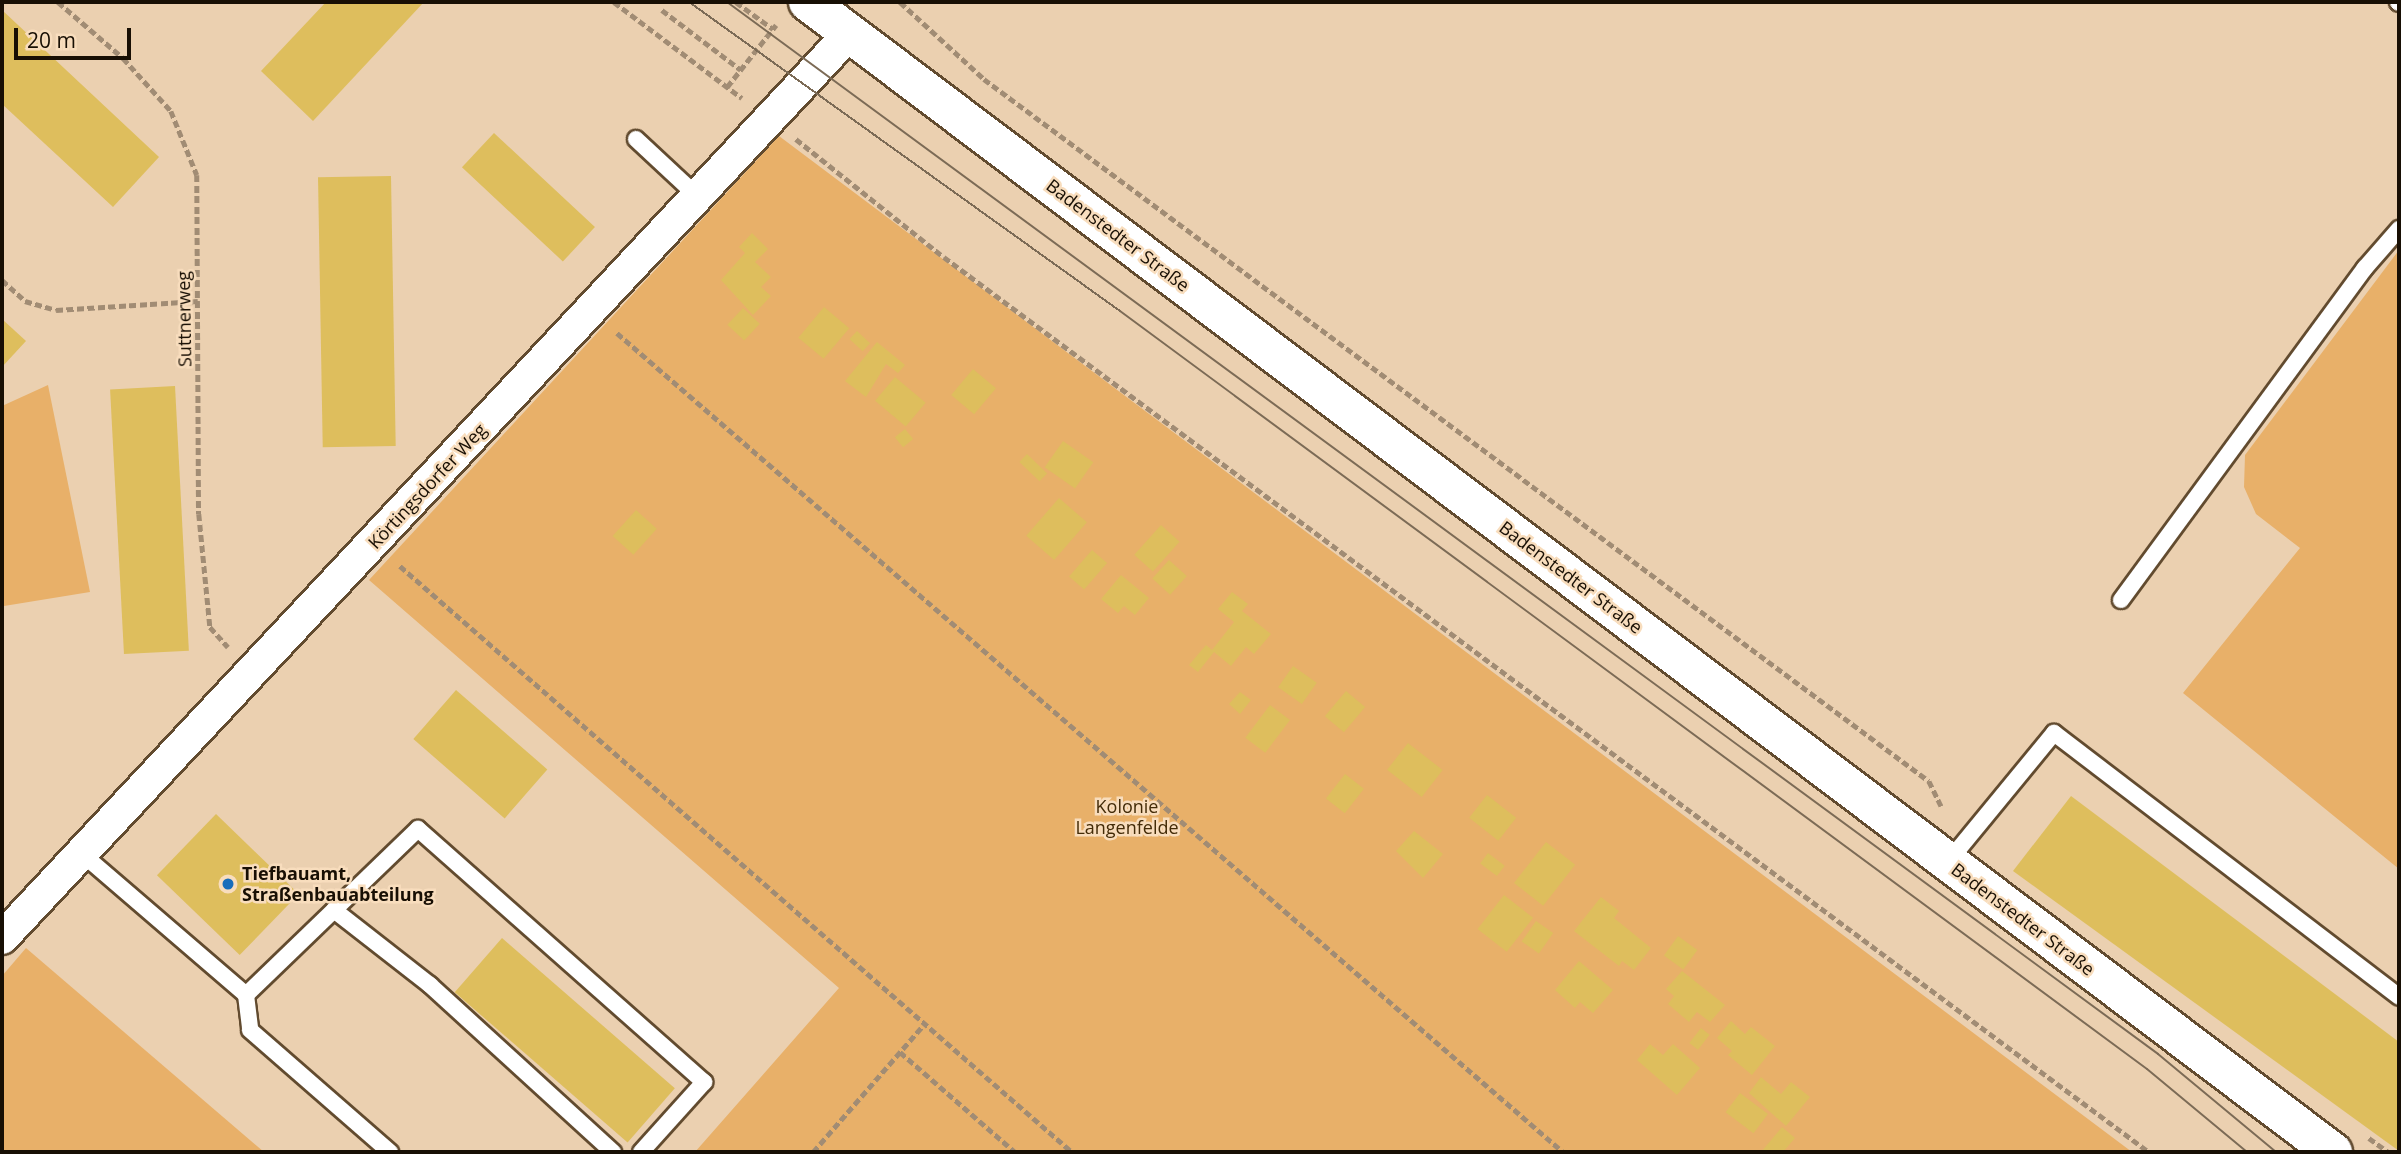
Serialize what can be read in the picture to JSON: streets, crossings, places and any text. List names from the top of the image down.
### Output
{
  "streets": {
    "street": ["Badenstedter Straße", "Körtingsdorfer Weg"],
    "path": ["Suttnerweg"]
  },
  "crossings": [
    ["Badenstedter Straße", "Körtingsdorfer Weg"],
    ["Suttnerweg", "Körtingsdorfer Weg"]
  ],
  "parks": ["Kolonie Langenfelde"],
  "places": ["Tiefbauamt, Straßenbauabteilung"],
  "scale_bar": "20 m"
}
